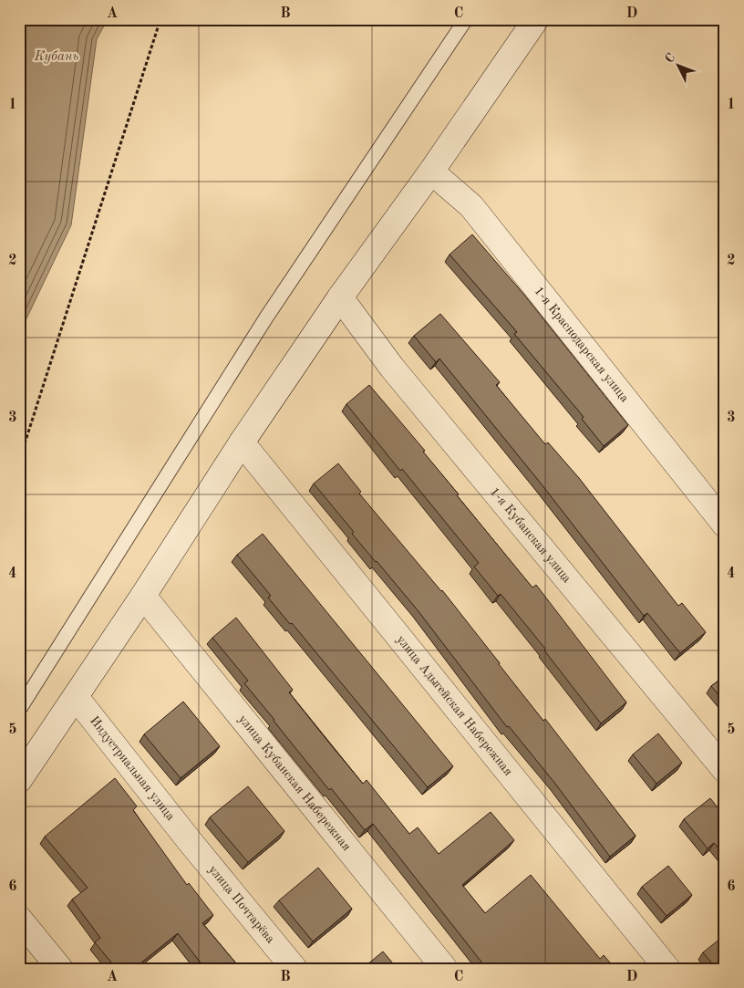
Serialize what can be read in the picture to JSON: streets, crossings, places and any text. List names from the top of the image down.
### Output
{
  "streets": {
    "street": [
      "1-я Краснодарская улица",
      "1-я Кубанская улица",
      "улица Адыгейская Набережная",
      "Индустриальная улица",
      "улица Кубанская Набережная",
      "улица Почтарёва"
    ]
  },
  "crossings": [
    ["Индустриальная улица", "улица Почтарёва"]
  ],
  "water": ["Кубань"],
  "north": "top left",
  "grid": {
    "columns": [
      "A",
      "B",
      "C",
      "D"
    ],
    "rows": [
      "1",
      "2",
      "3",
      "4",
      "5",
      "6"
    ]
  }
}
